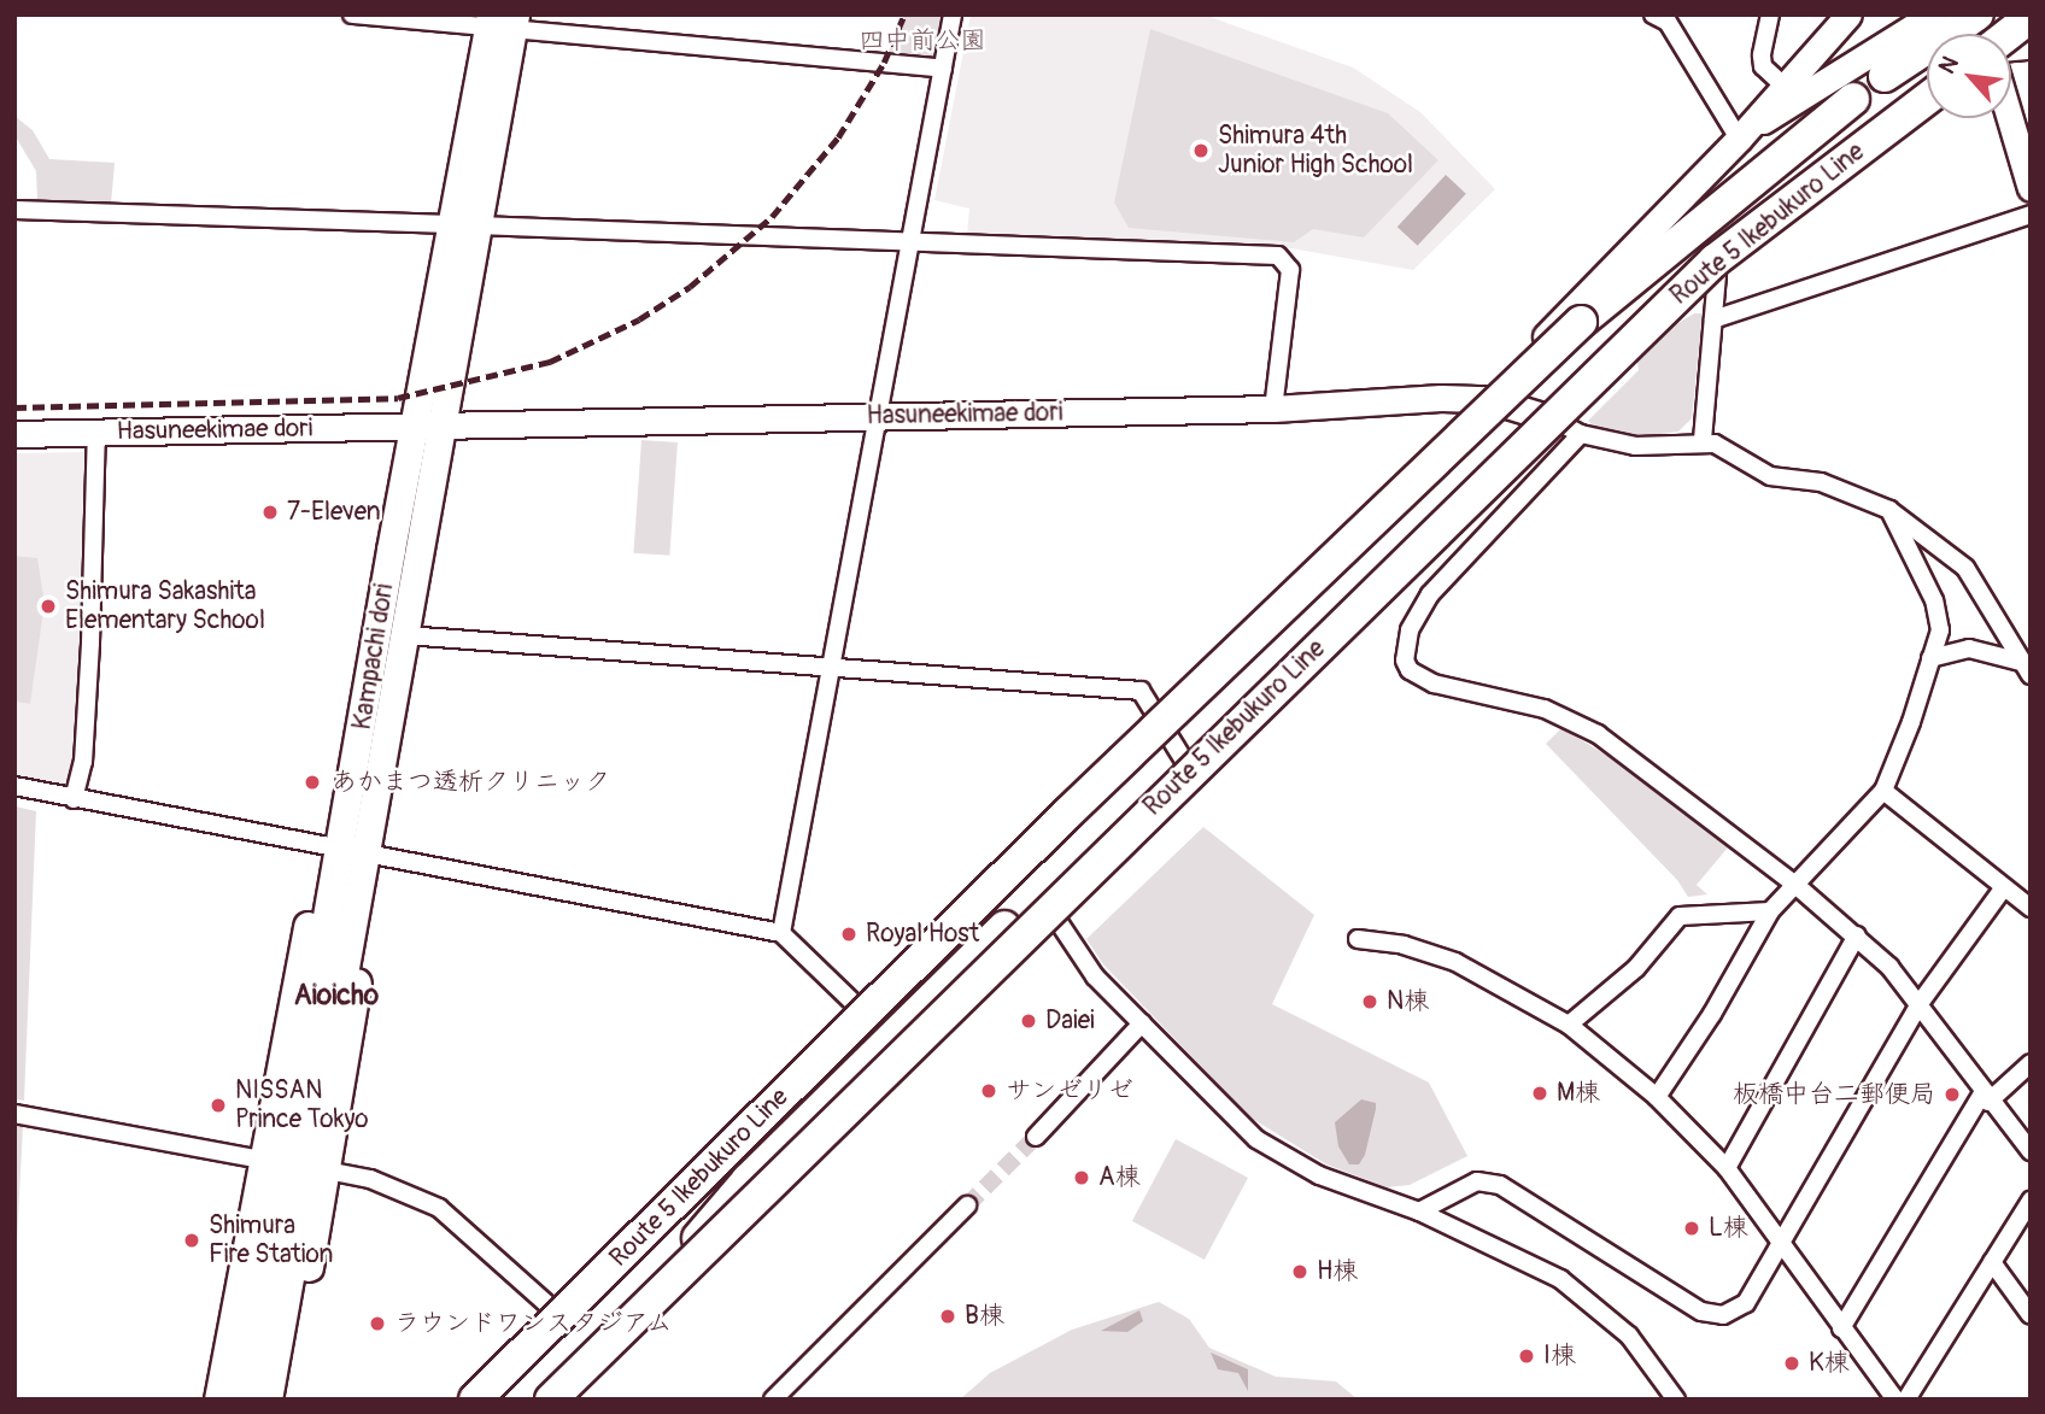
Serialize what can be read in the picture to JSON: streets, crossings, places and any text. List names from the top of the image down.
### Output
{
  "streets": {
    "highway": ["Route 5 Ikebukuro Line"],
    "main road": ["Kampachi dori"],
    "street": ["Hasuneekimae dori"]
  },
  "crossings": [
    ["Hasuneekimae dori", "Kampachi dori"]
  ],
  "districts": ["Aioicho"],
  "parks": ["四中前公園"],
  "places": [
    "Shimura 4th Junior High School",
    "7-Eleven",
    "Shimura Sakashita Elementary School",
    "あかまつ透析クリニック",
    "Royal Host",
    "N棟",
    "Daiei",
    "サンゼリゼ",
    "M棟",
    "板橋中台二郵便局",
    "NISSAN Prince Tokyo",
    "A棟",
    "L棟",
    "Shimura Fire Station",
    "H棟",
    "B棟",
    "ラウンドワンスタジアム",
    "I棟",
    "K棟"
  ],
  "north": "top left"
}
